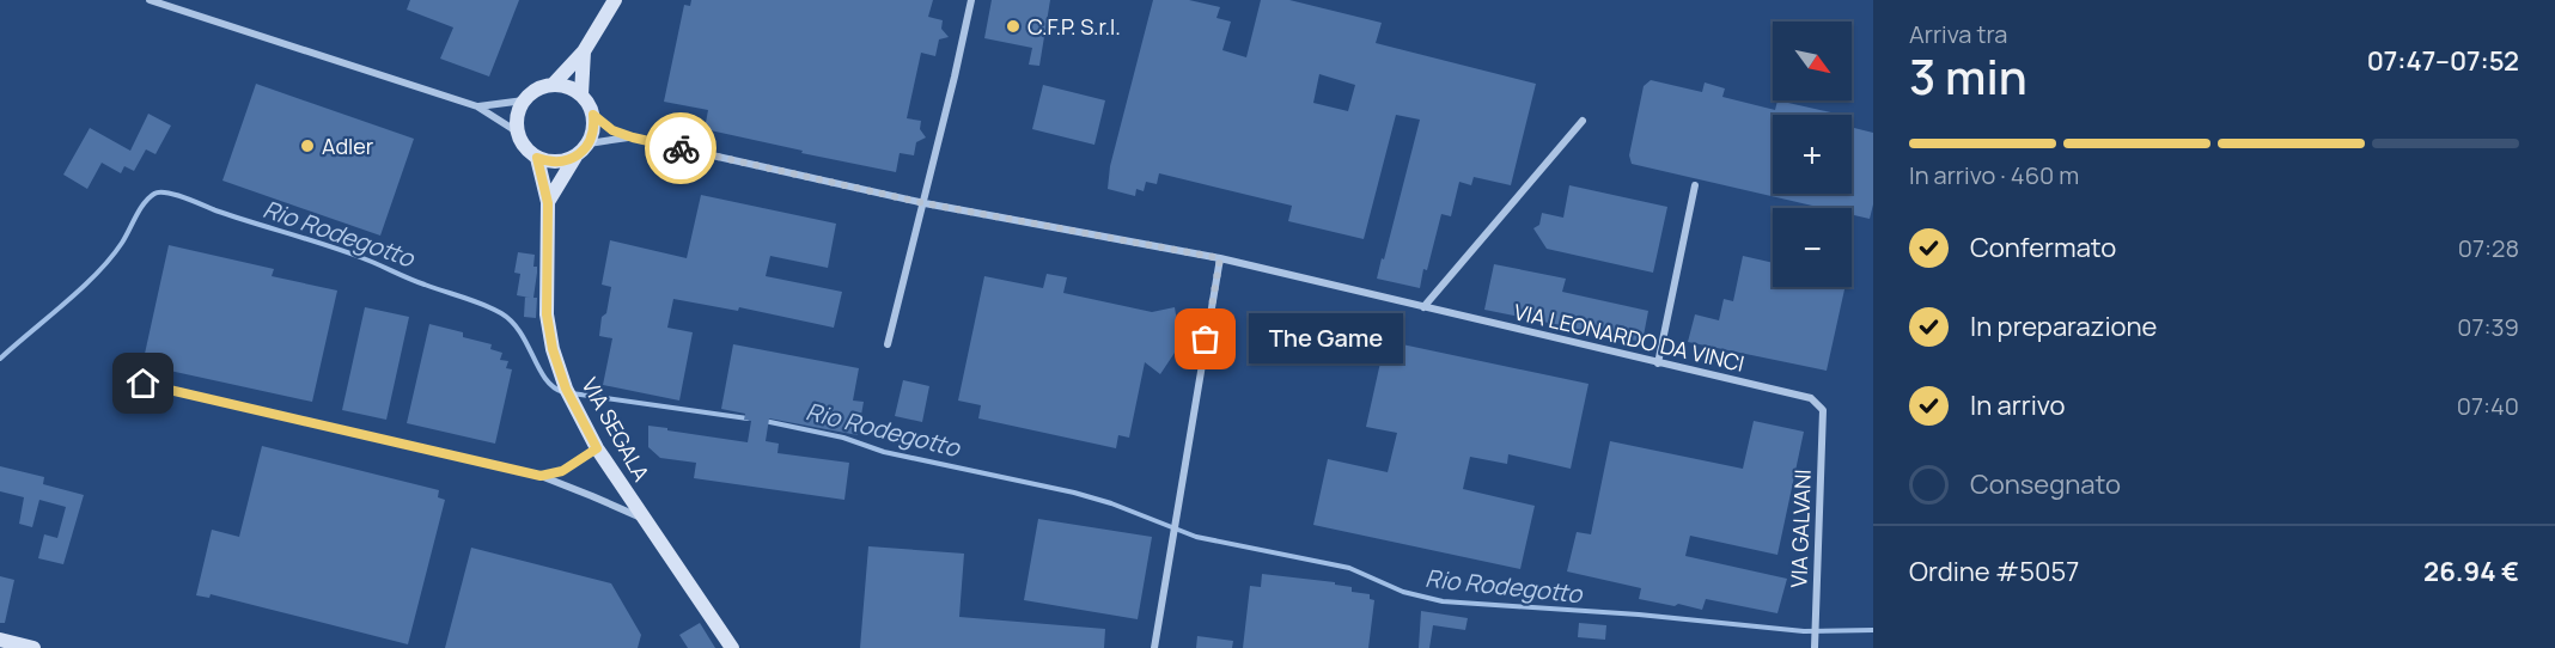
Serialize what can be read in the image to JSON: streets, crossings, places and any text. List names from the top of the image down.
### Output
{
  "streets": {
    "street": ["VIA LEONARDO DA VINCI", "VIA SEGALA", "VIA GALVANI"]
  },
  "crossings": [
    ["VIA LEONARDO DA VINCI", "VIA SEGALA"],
    ["VIA LEONARDO DA VINCI", "VIA GALVANI"]
  ],
  "water": ["Rio Rodegotto"],
  "places": ["C.F.P. S.r.l.", "Adler", "The Game"],
  "north": "bottom right",
  "page": {
    "heading": ["3 min", "Arriva tra", "07:47–07:52"],
    "panel": ["Ordine #5057", "26.94 €"],
    "map_buttons": ["+", "−"],
    "bar": "In arrivo · 460 m",
    "list": [
      ["Confermato", "07:28"],
      ["In preparazione", "07:39"],
      ["In arrivo", "07:40"],
      "Consegnato"
    ],
    "bubble": "The Game"
  }
}
